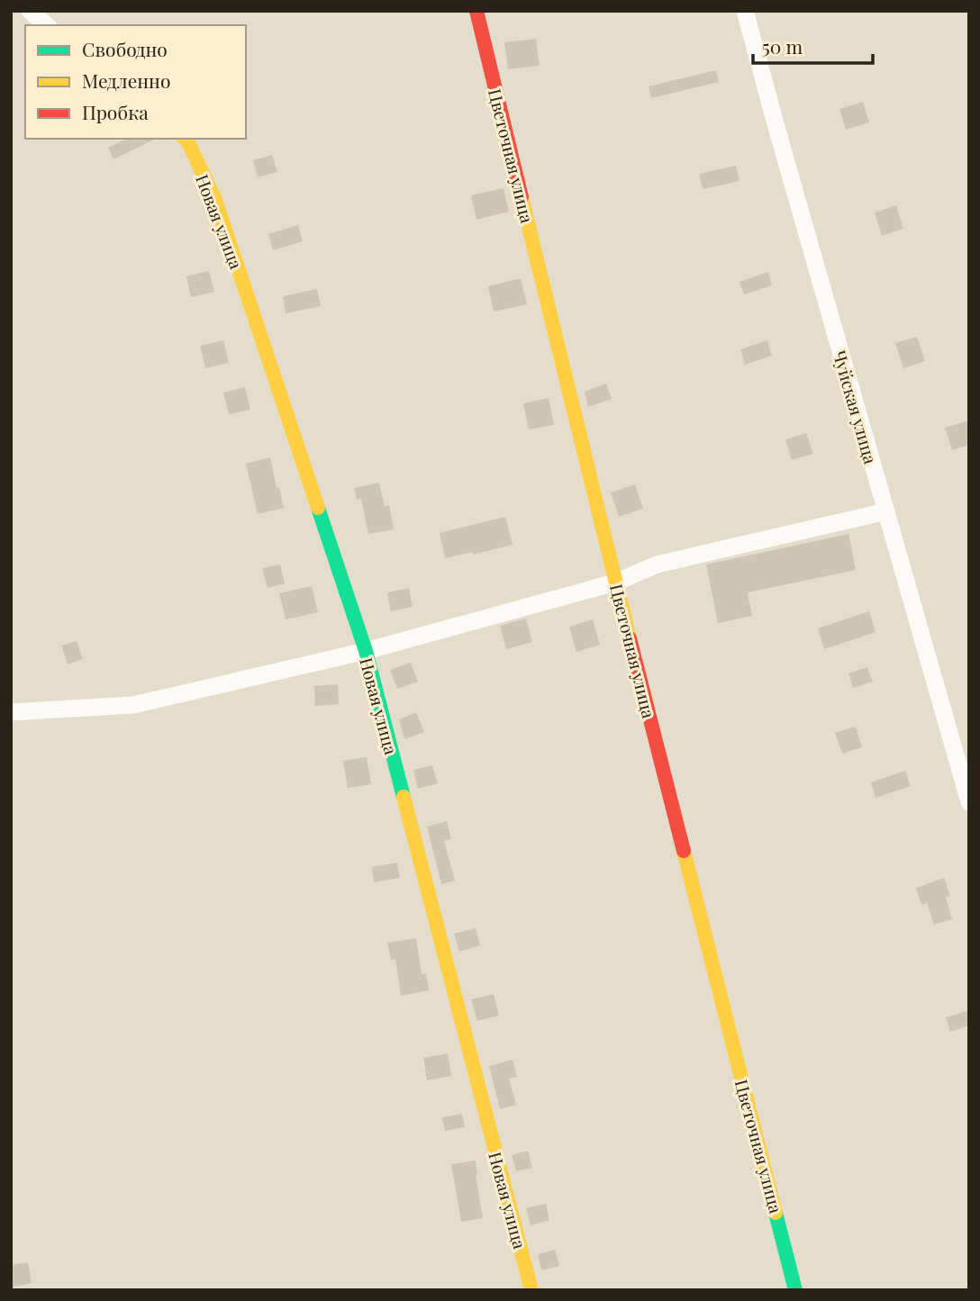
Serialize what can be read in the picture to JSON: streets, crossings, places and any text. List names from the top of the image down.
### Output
{
  "streets": {
    "street": ["Цветочная улица", "Новая улица", "Чуйская улица"]
  },
  "legend": ["Свободно", "Медленно", "Пробка"],
  "scale_bar": "50 m"
}
